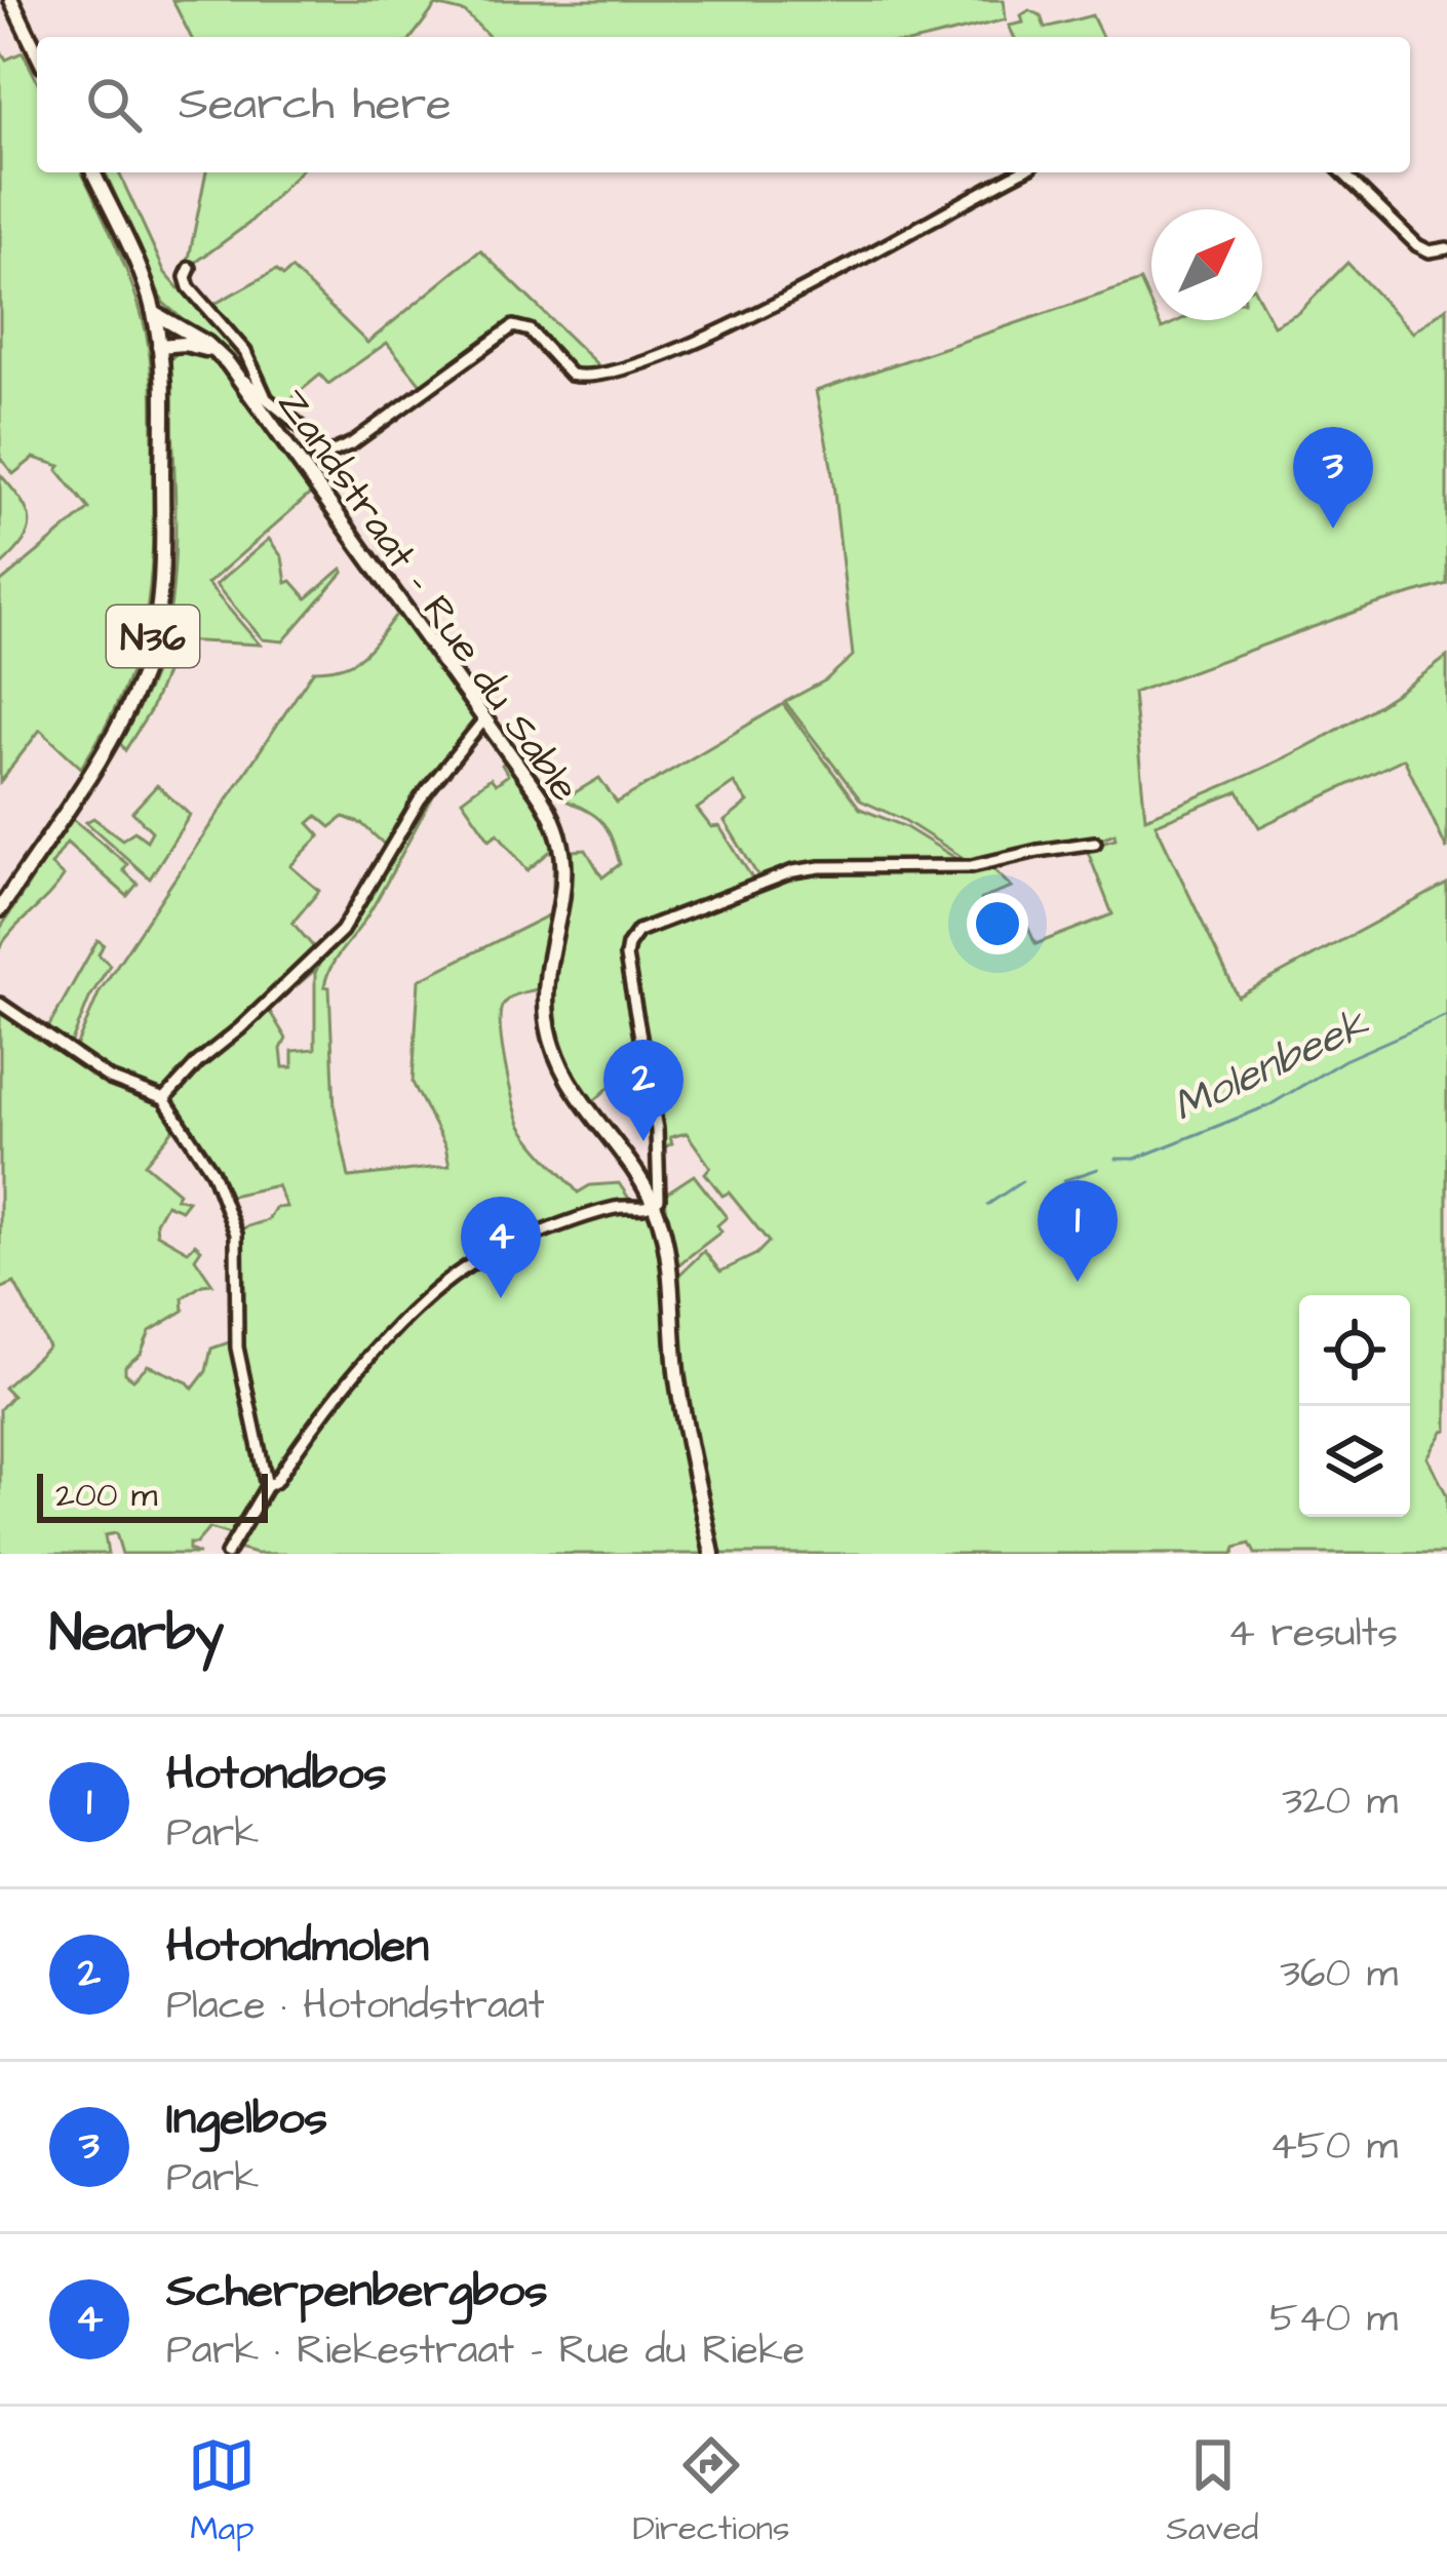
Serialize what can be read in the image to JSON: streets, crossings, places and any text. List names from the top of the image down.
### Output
{
  "streets": {
    "main road": ["Zandstraat - Rue du Sable", "N36"]
  },
  "crossings": [
    ["Zandstraat - Rue du Sable", "N36"]
  ],
  "water": ["Molenbeek"],
  "scale_bar": "200 m",
  "north": "top right",
  "page": {
    "search": "Search here",
    "pins": [
      "3",
      "2",
      "1",
      "4"
    ],
    "scale": "200 m",
    "heading": ["Nearby", "4 results"],
    "list": [
      {
        "mark": "1",
        "name": "Hotondbos",
        "note": "Park",
        "value": "320 m"
      },
      {
        "mark": "2",
        "name": "Hotondmolen",
        "note": "Place · Hotondstraat",
        "value": "360 m"
      },
      {
        "mark": "3",
        "name": "Ingelbos",
        "note": "Park",
        "value": "450 m"
      },
      {
        "mark": "4",
        "name": "Scherpenbergbos",
        "note": "Park · Riekestraat - Rue du Rieke",
        "value": "540 m"
      }
    ],
    "nav": ["Map", "Directions", "Saved"]
  }
}
